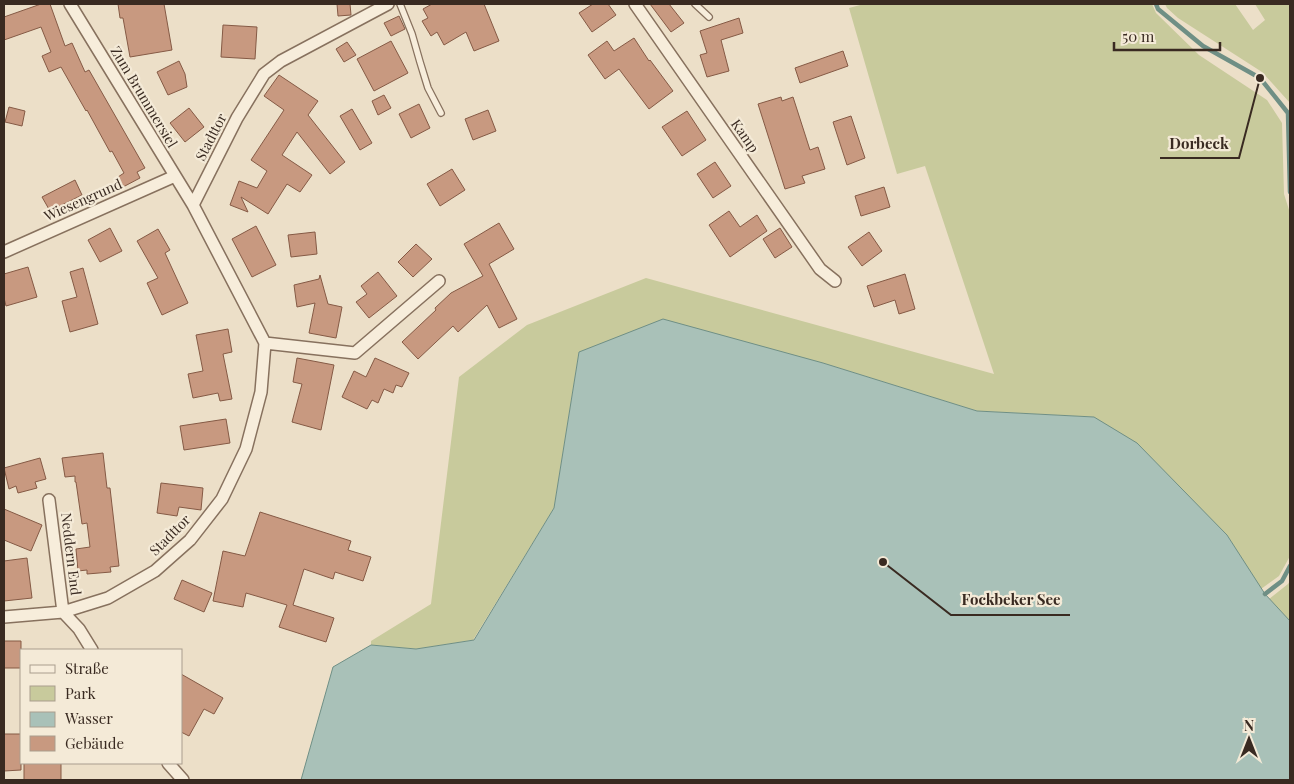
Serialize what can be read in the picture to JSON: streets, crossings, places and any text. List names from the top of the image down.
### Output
{
  "streets": {
    "street": [
      "Zum Brummersiel",
      "Kamp",
      "Stadttor",
      "Wiesengrund",
      "Neddern End"
    ]
  },
  "crossings": [
    ["Zum Brummersiel", "Stadttor"],
    ["Zum Brummersiel", "Wiesengrund"],
    ["Stadttor", "Neddern End"]
  ],
  "places": ["Dorbeck", "Fockbeker See"],
  "legend": [
    "Straße",
    "Park",
    "Wasser",
    "Gebäude"
  ],
  "scale_bar": "50 m",
  "north": "top"
}
